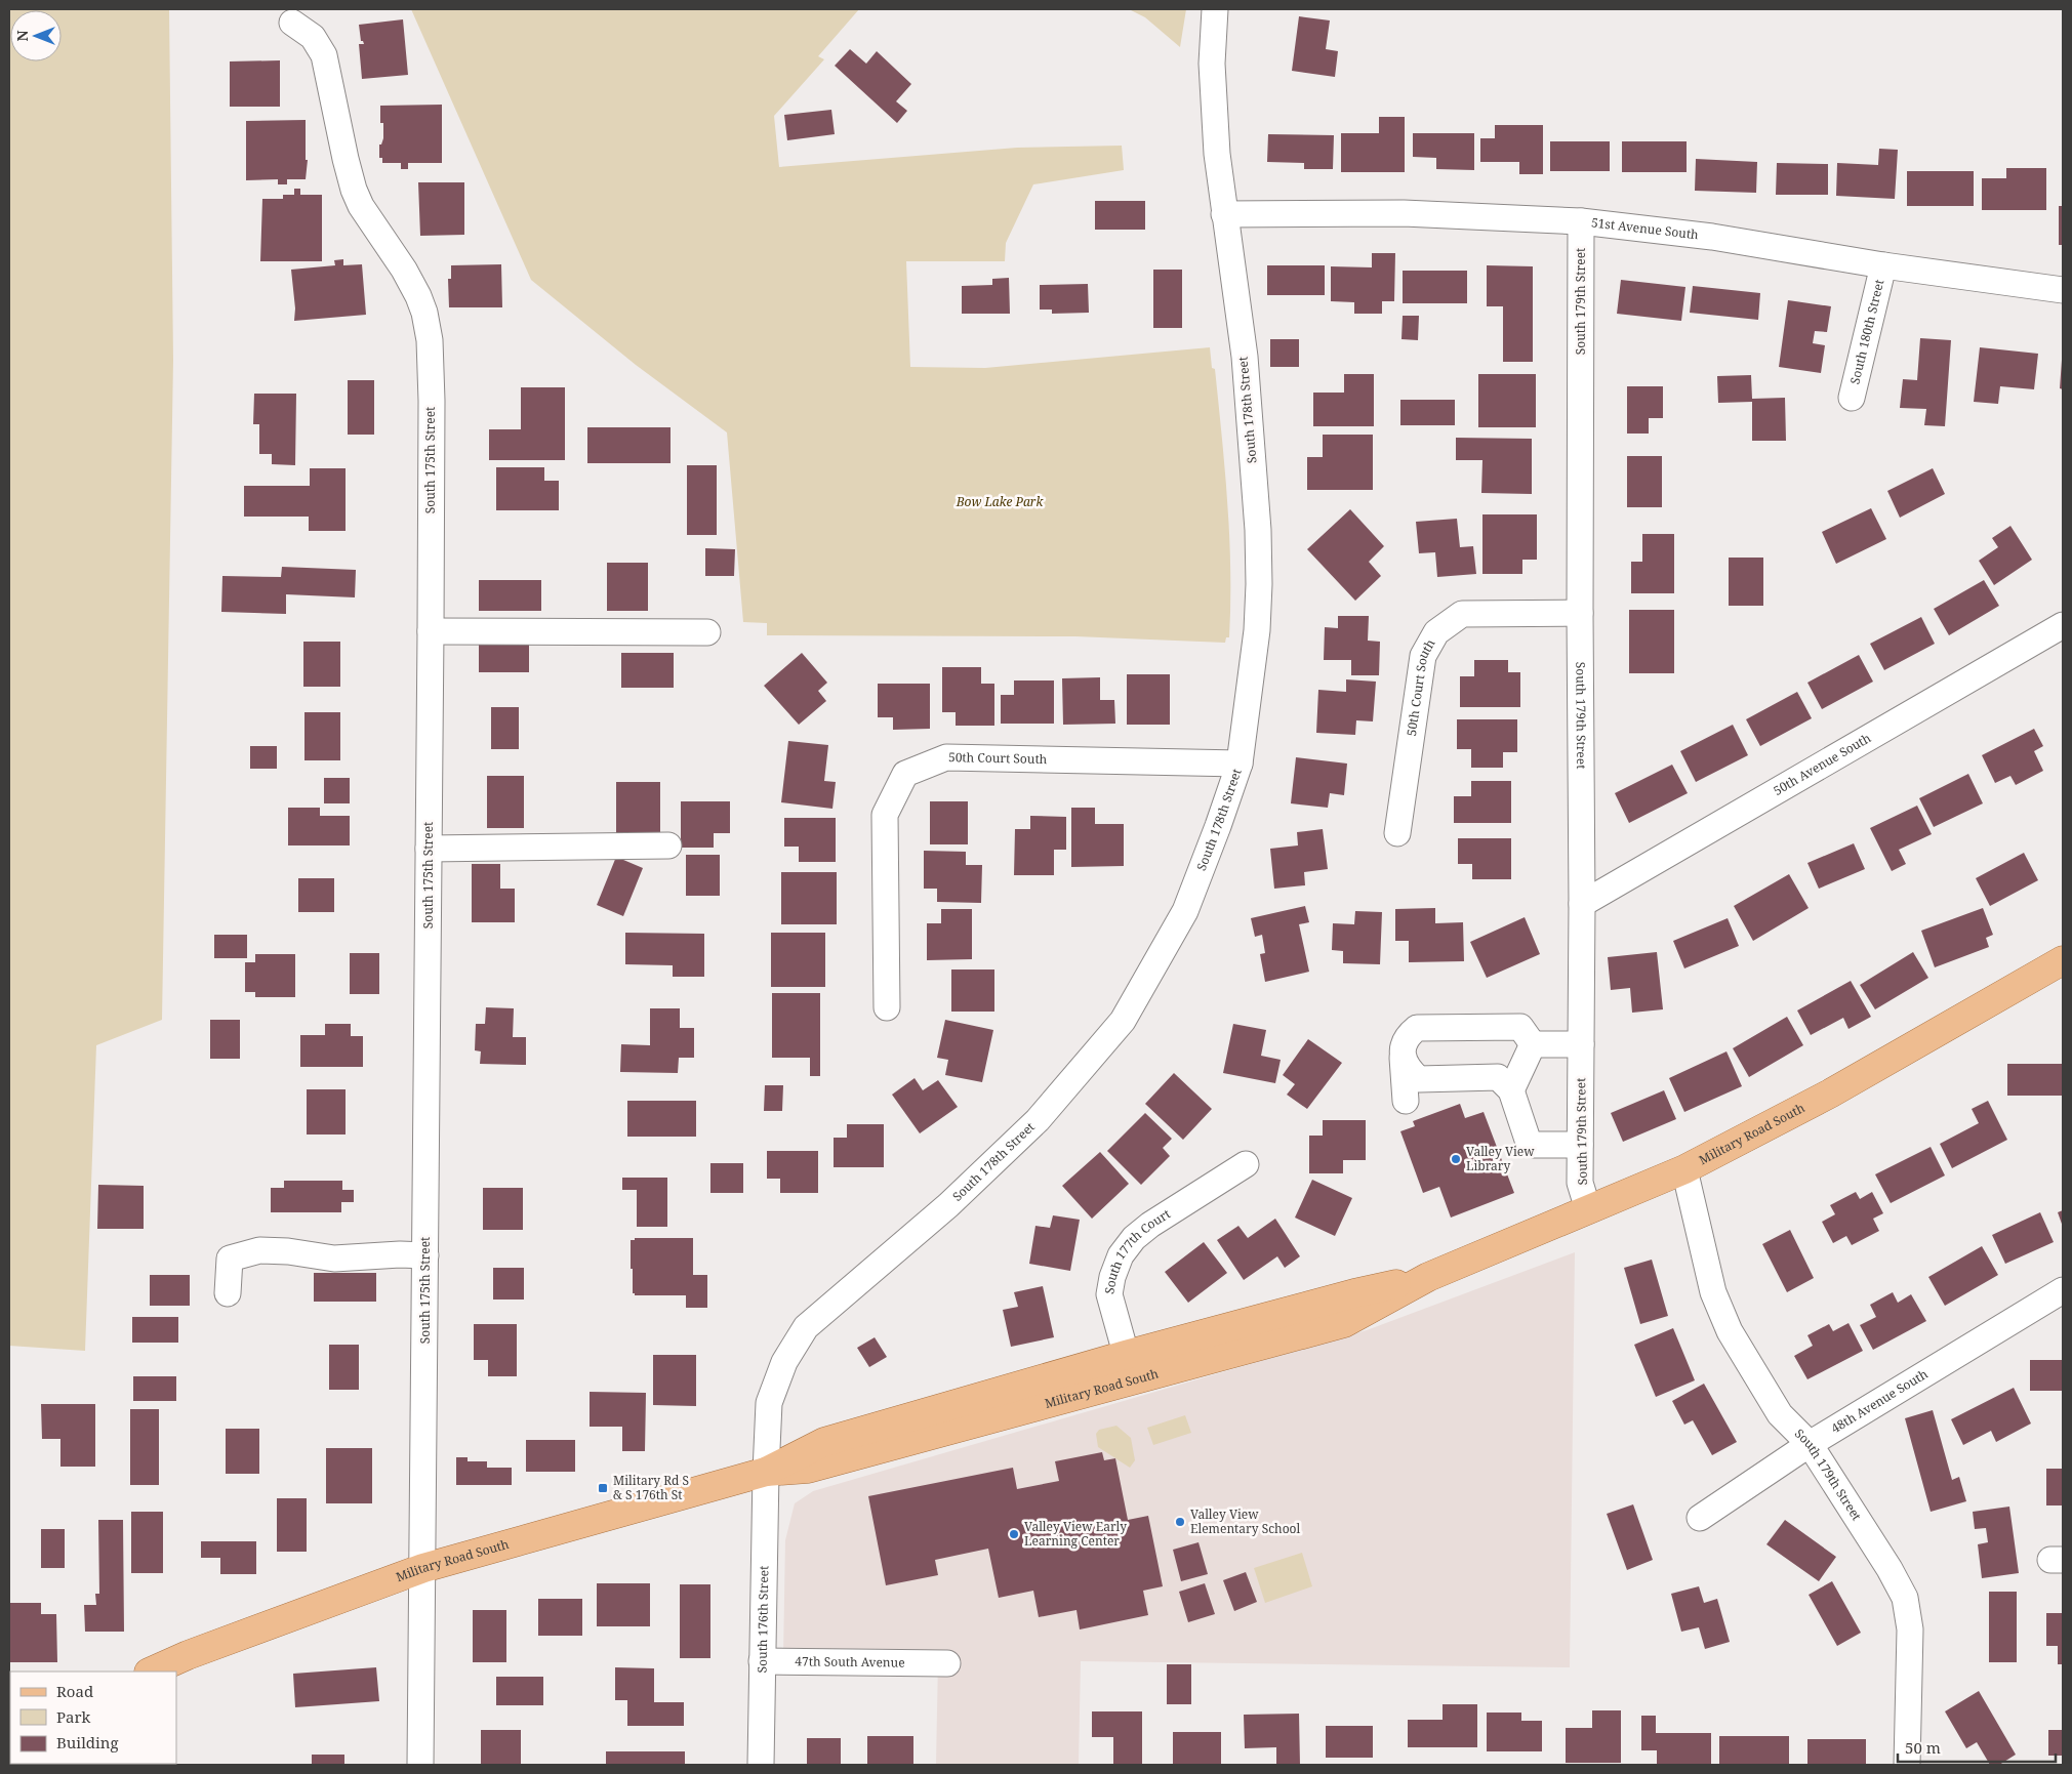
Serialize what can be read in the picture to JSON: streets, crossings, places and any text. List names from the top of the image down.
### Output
{
  "streets": {
    "main road": ["Military Road South"],
    "street": [
      "51st Avenue South",
      "South 179th Street",
      "South 180th Street",
      "South 178th Street",
      "South 175th Street",
      "50th Court South",
      "50th Avenue South",
      "South 177th Court",
      "48th Avenue South",
      "South 176th Street",
      "47th South Avenue"
    ]
  },
  "crossings": [
    ["51st Avenue South", "South 179th Street"],
    ["51st Avenue South", "South 180th Street"],
    ["51st Avenue South", "South 178th Street"],
    ["South 179th Street", "50th Court South"],
    ["South 179th Street", "50th Avenue South"],
    ["South 179th Street", "Military Road South"],
    ["South 179th Street", "48th Avenue South"],
    ["South 178th Street", "50th Court South"],
    ["South 178th Street", "Military Road South"],
    ["South 178th Street", "South 176th Street"],
    ["South 175th Street", "Military Road South"],
    ["Military Road South", "South 177th Court"],
    ["Military Road South", "South 176th Street"],
    ["South 176th Street", "47th South Avenue"]
  ],
  "parks": ["Bow Lake Park"],
  "places": {
    "other": ["Valley View Library", "Valley View Elementary School", "Valley View Early Learning Center"],
    "transit": ["Military Rd S & S 176th St"]
  },
  "legend": ["Road", "Park", "Building"],
  "scale_bar": "50 m",
  "north": "left"
}
